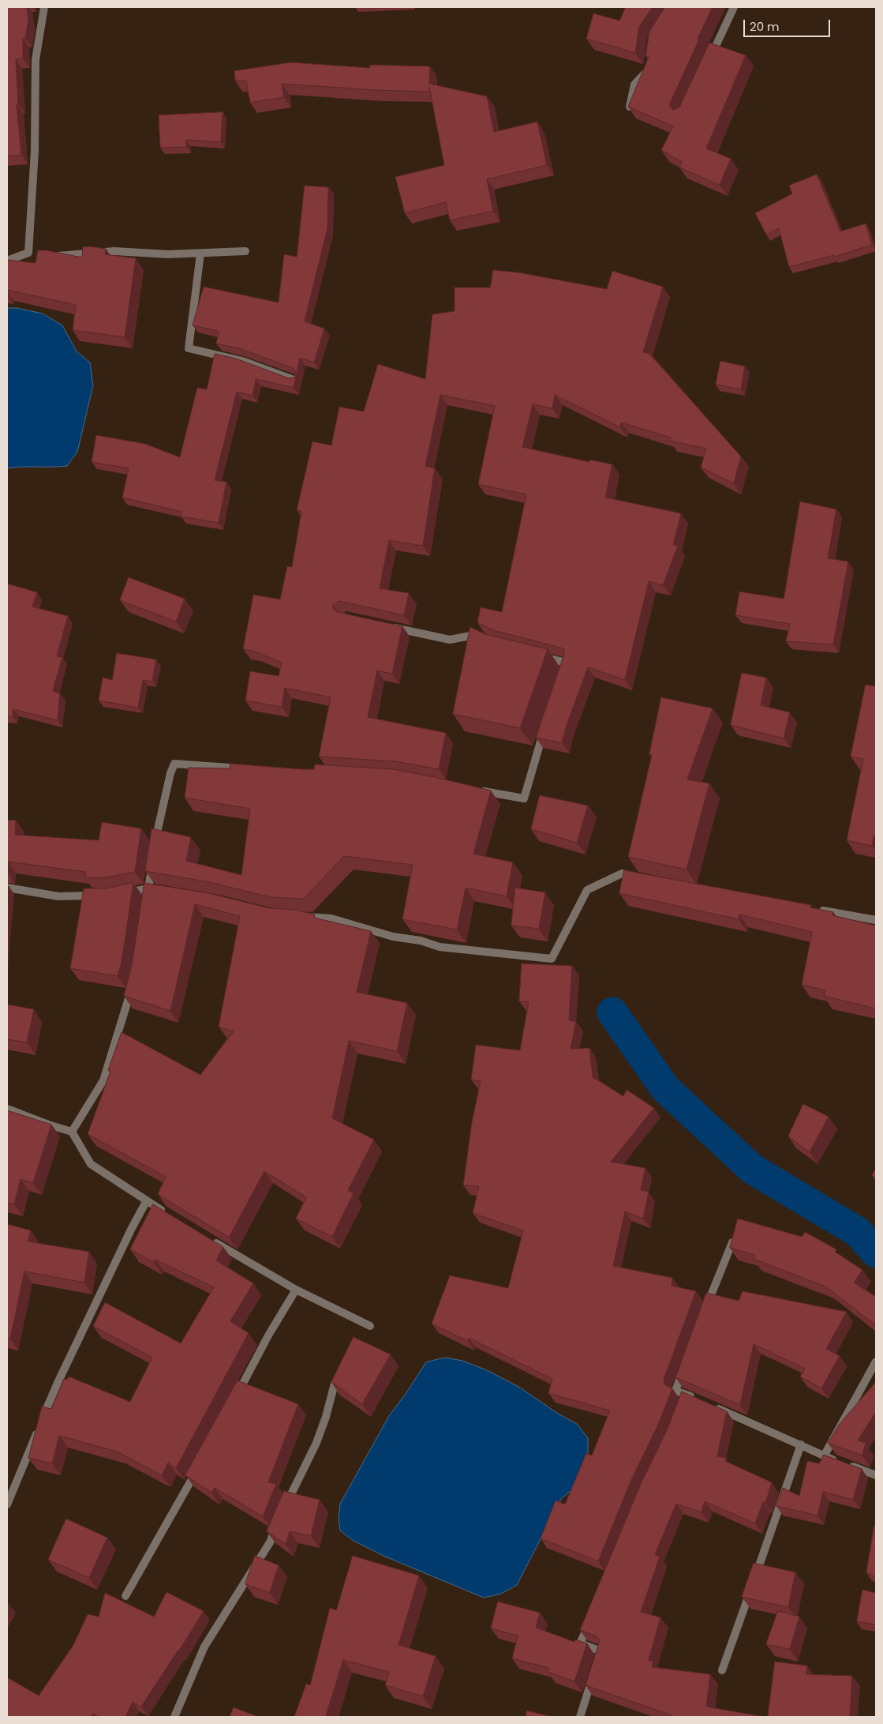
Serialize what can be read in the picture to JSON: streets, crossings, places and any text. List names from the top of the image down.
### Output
{
  "scale_bar": "20 m"
}
